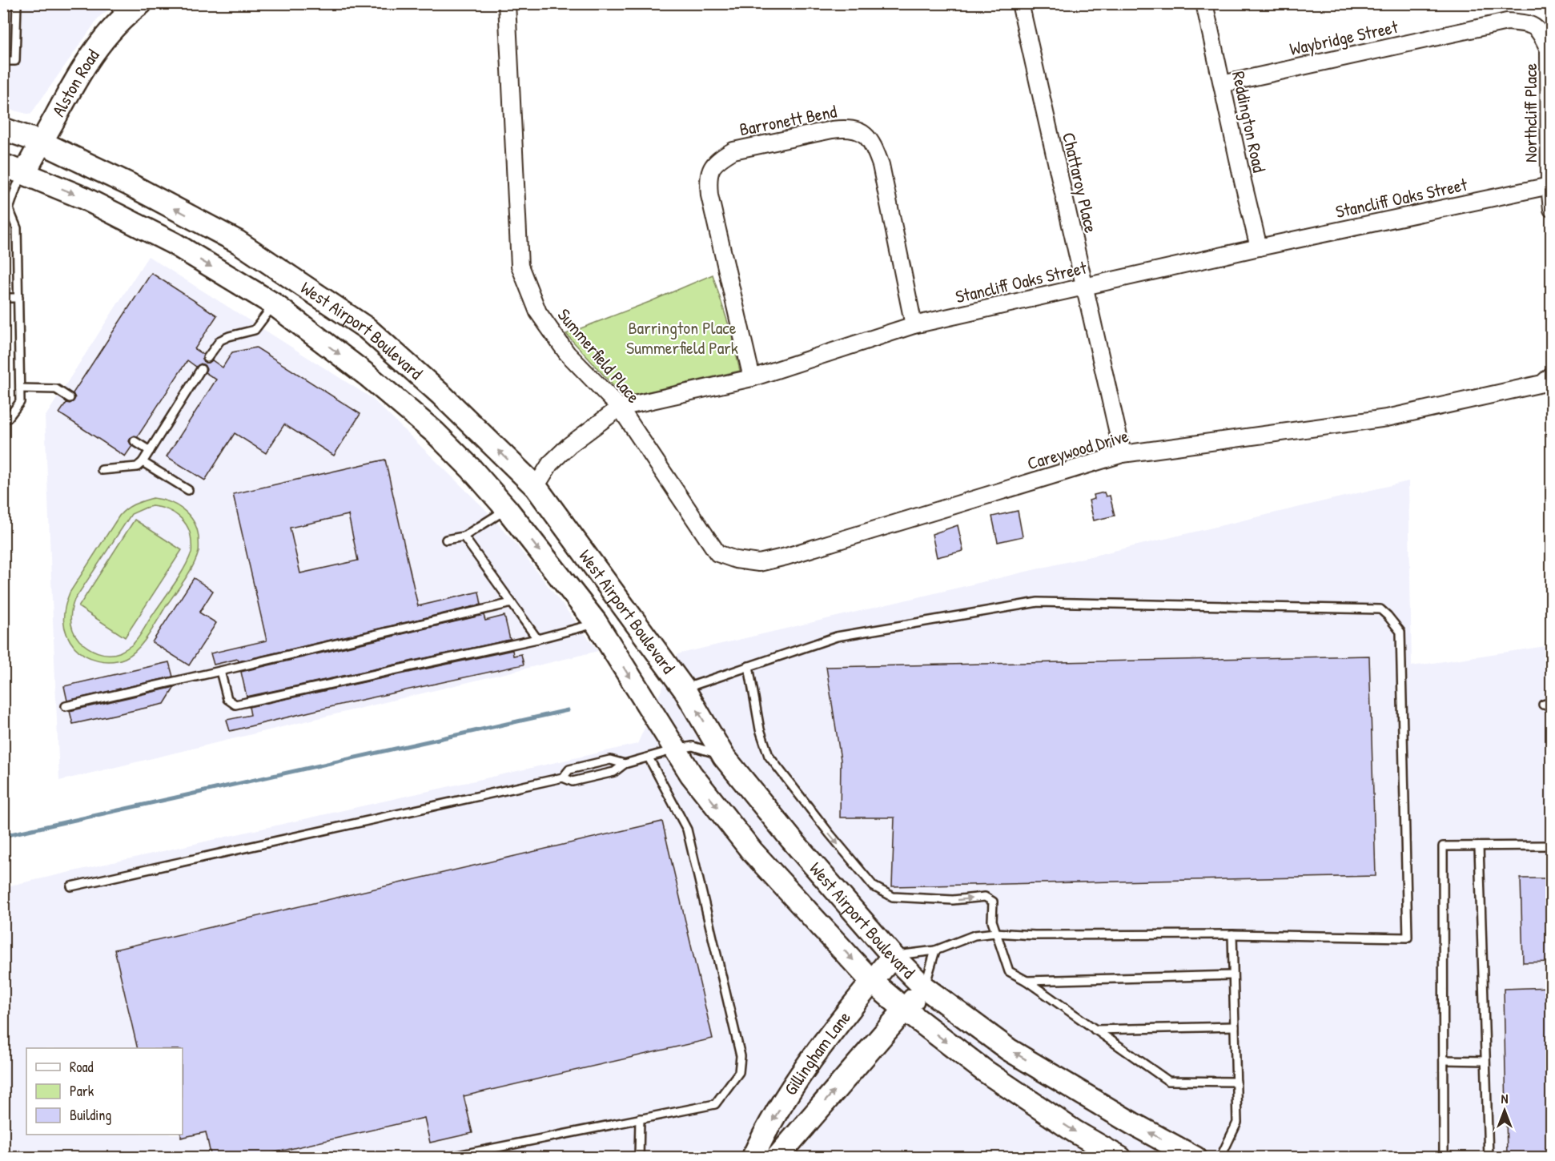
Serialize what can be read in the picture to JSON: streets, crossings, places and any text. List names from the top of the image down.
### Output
{
  "streets": {
    "main road": ["Alston Road", "West Airport Boulevard", "Gillingham Lane"],
    "street": [
      "Waybridge Street",
      "Northcliff Place",
      "Barronett Bend",
      "Reddington Road",
      "Chattaroy Place",
      "Stancliff Oaks Street",
      "Summerfield Place",
      "Careywood Drive"
    ]
  },
  "crossings": [
    ["Waybridge Street", "Northcliff Place"],
    ["Waybridge Street", "Reddington Road"],
    ["Alston Road", "West Airport Boulevard"],
    ["Northcliff Place", "Stancliff Oaks Street"],
    ["Barronett Bend", "Stancliff Oaks Street"],
    ["Reddington Road", "Stancliff Oaks Street"],
    ["Chattaroy Place", "Stancliff Oaks Street"],
    ["Chattaroy Place", "Careywood Drive"],
    ["Stancliff Oaks Street", "West Airport Boulevard"],
    ["Stancliff Oaks Street", "Summerfield Place"],
    ["West Airport Boulevard", "Gillingham Lane"],
    ["Summerfield Place", "Careywood Drive"]
  ],
  "parks": ["Barrington Place Summerfield Park"],
  "legend": ["Road", "Park", "Building"],
  "north": "top"
}
